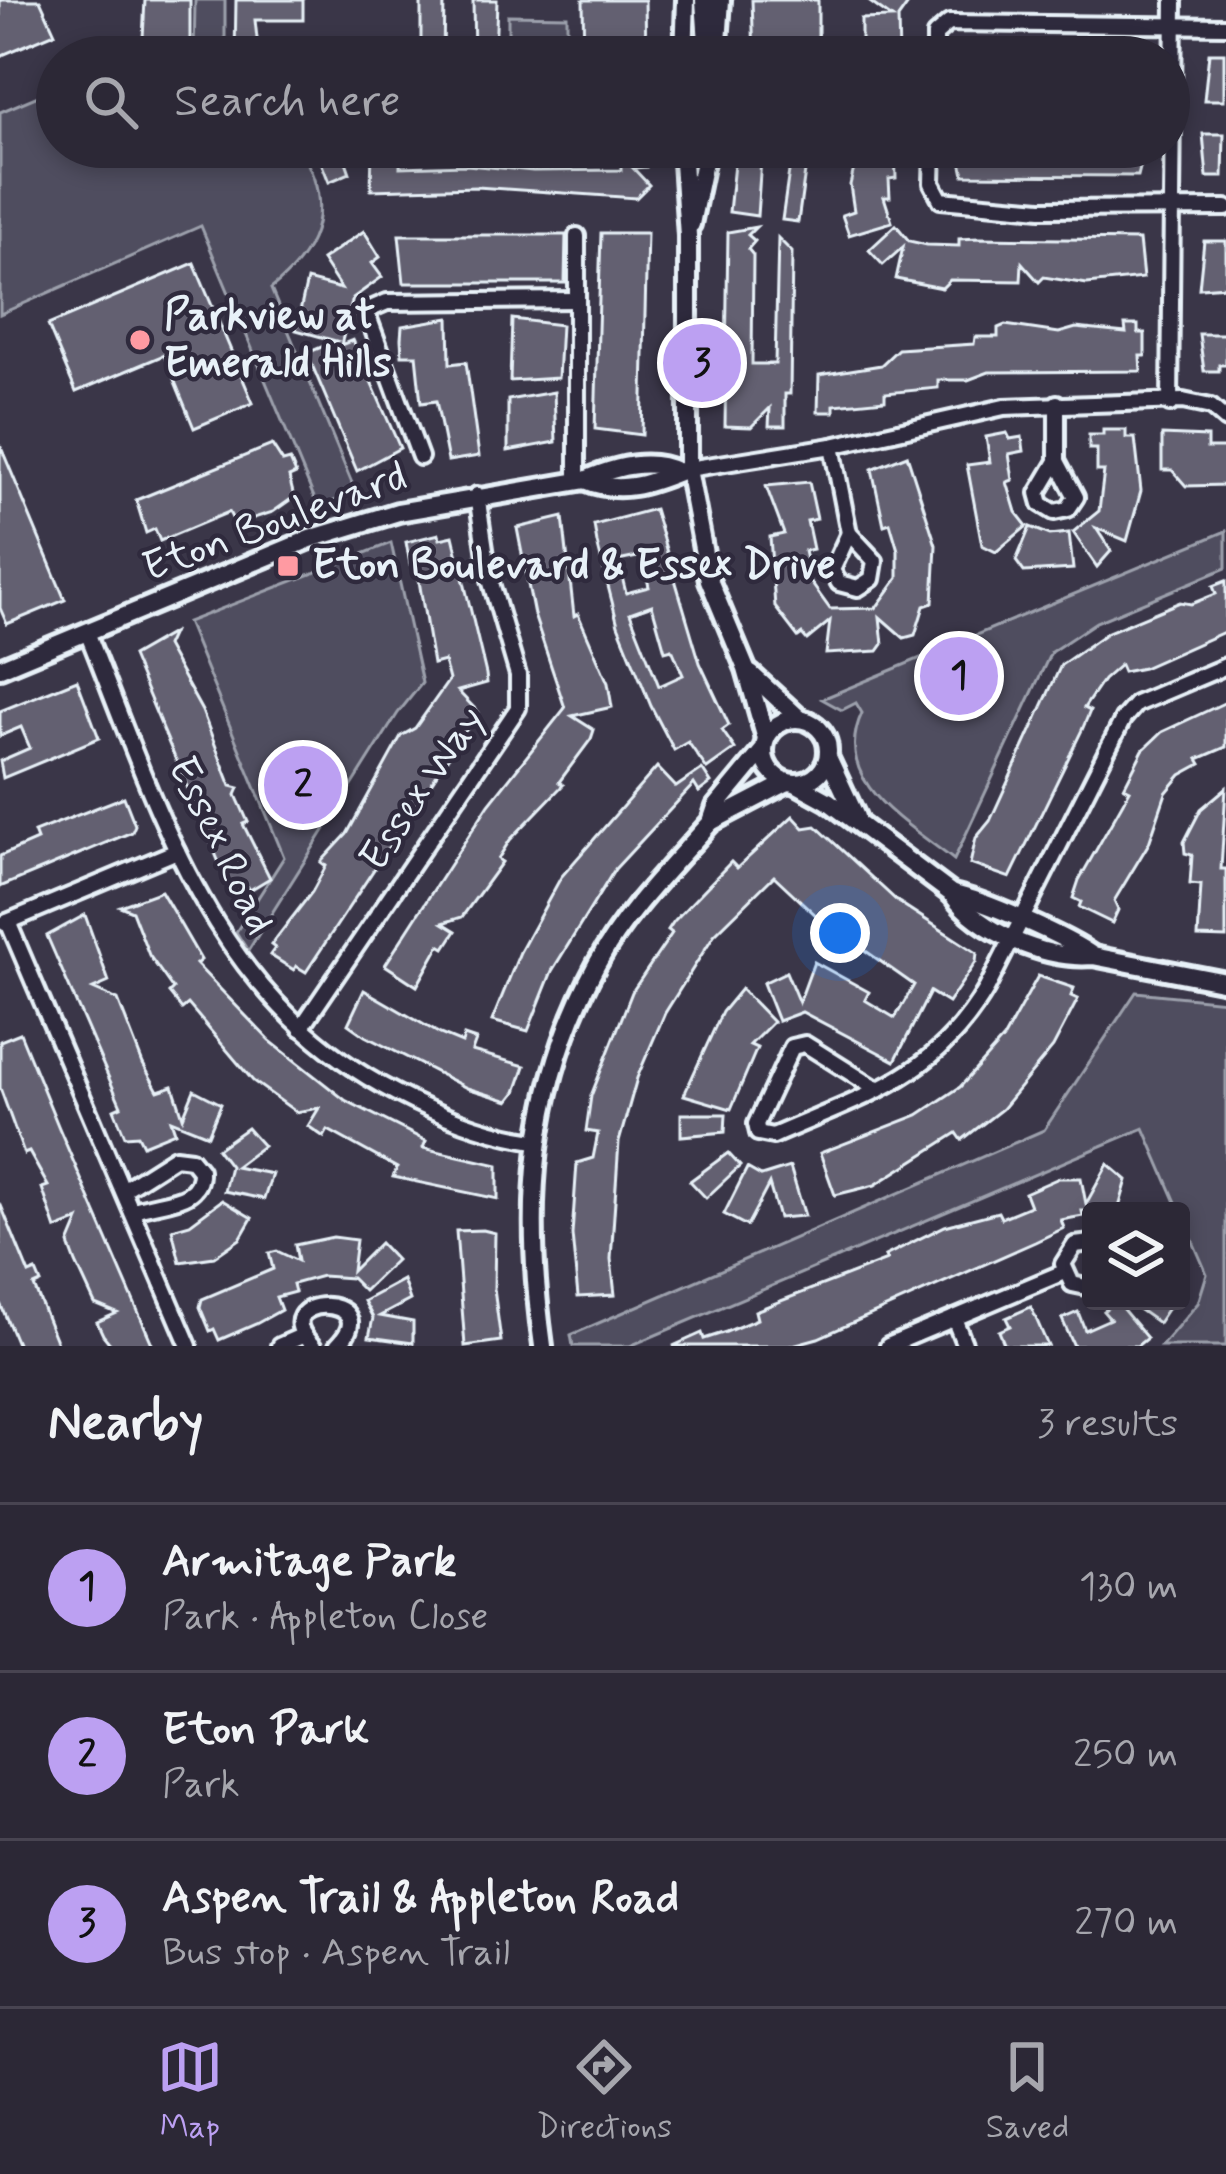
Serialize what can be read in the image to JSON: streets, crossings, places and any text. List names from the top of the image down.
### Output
{
  "streets": {
    "street": ["Eton Boulevard", "Essex Way", "Essex Road"]
  },
  "crossings": [
    ["Eton Boulevard", "Essex Way"],
    ["Eton Boulevard", "Essex Road"],
    ["Essex Way", "Essex Road"]
  ],
  "places": {
    "other": ["Parkview at Emerald Hills"],
    "transit": ["Eton Boulevard & Essex Drive"]
  },
  "page": {
    "search": "Search here",
    "pins": ["3", "1", "2"],
    "heading": ["Nearby", "3 results"],
    "list": [
      {
        "mark": "1",
        "name": "Armitage Park",
        "note": "Park · Appleton Close",
        "value": "130 m"
      },
      {
        "mark": "2",
        "name": "Eton Park",
        "note": "Park",
        "value": "250 m"
      },
      {
        "mark": "3",
        "name": "Aspen Trail & Appleton Road",
        "note": "Bus stop · Aspen Trail",
        "value": "270 m"
      }
    ],
    "nav": ["Map", "Directions", "Saved"]
  }
}
